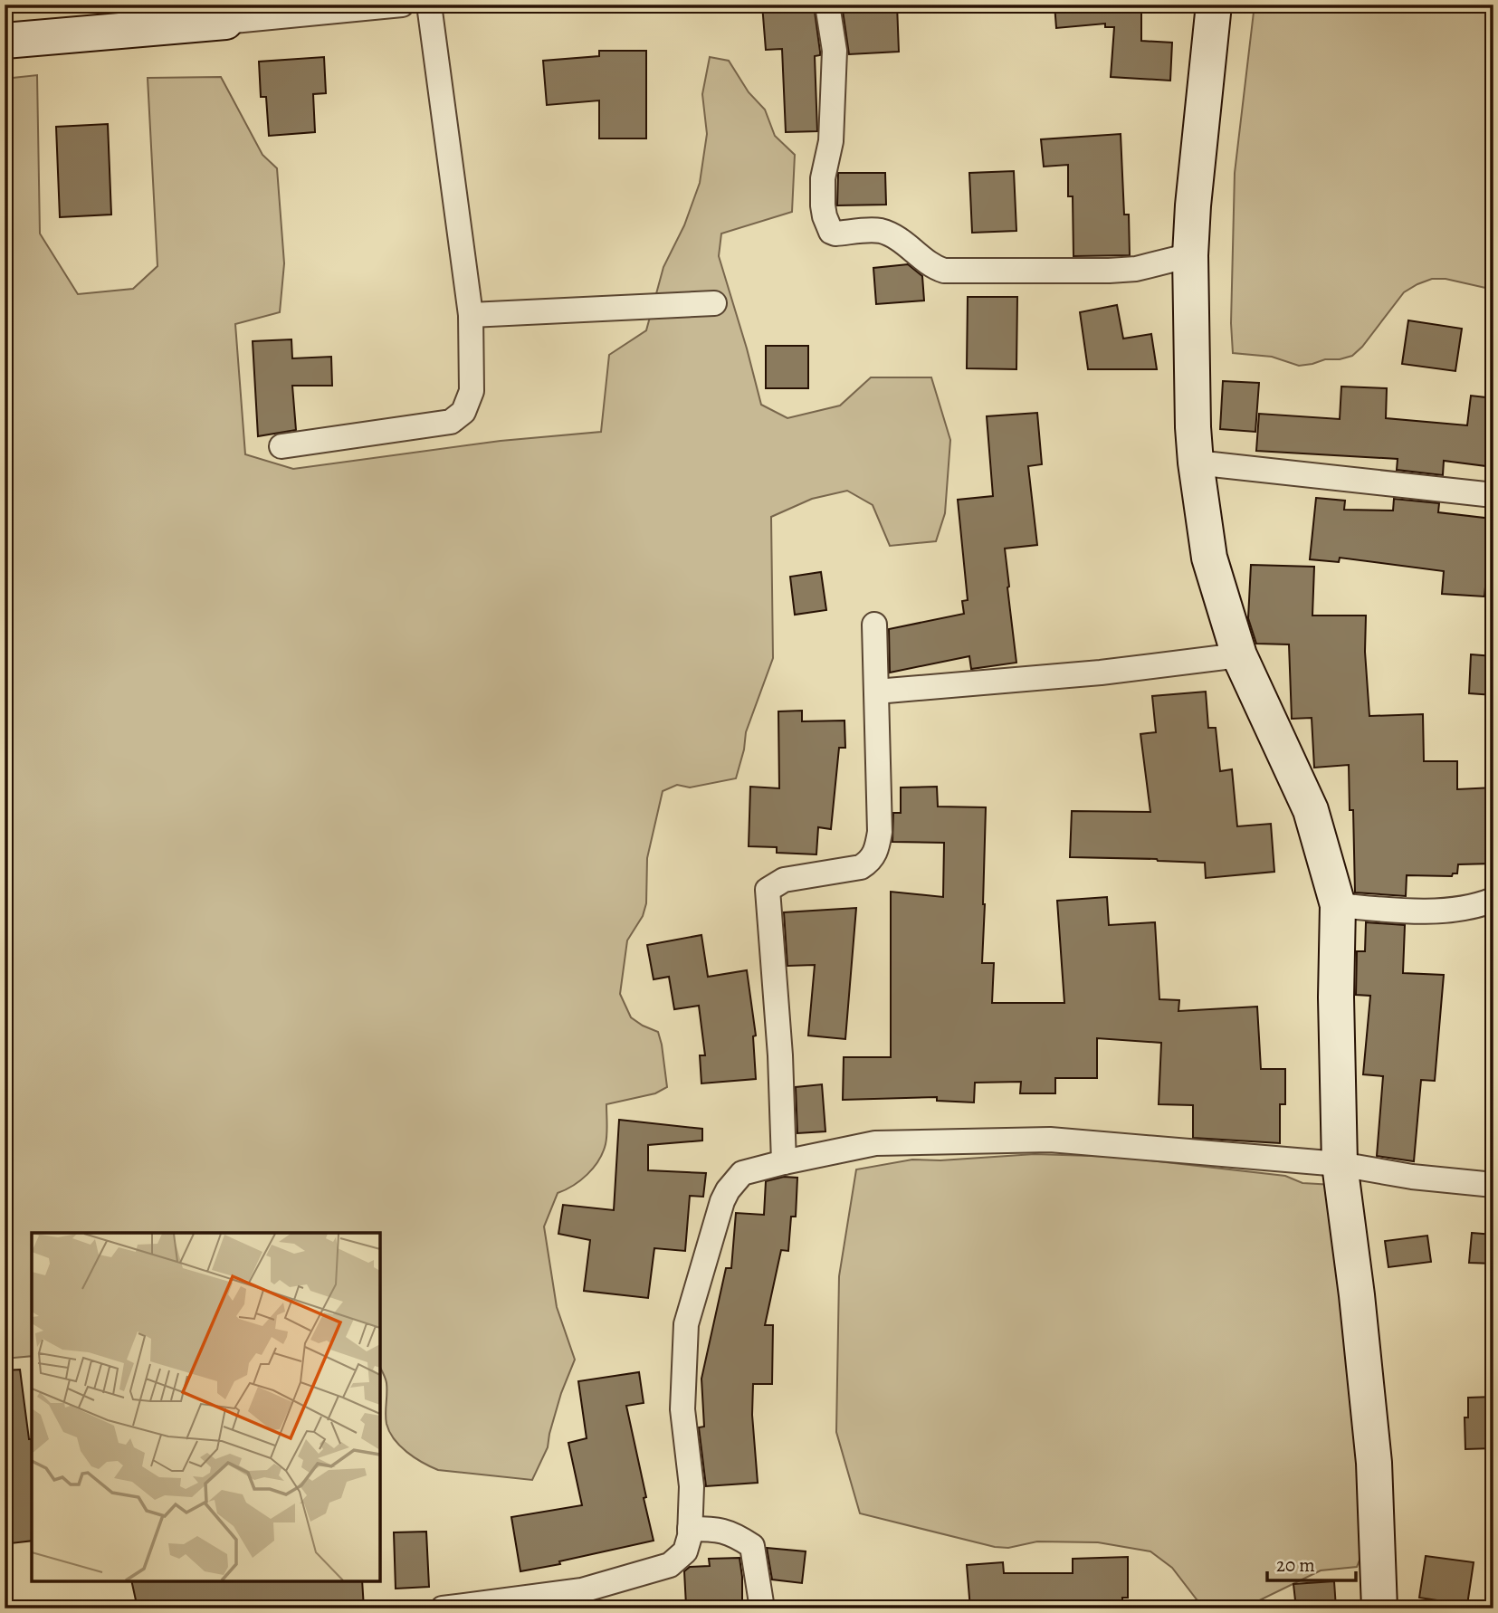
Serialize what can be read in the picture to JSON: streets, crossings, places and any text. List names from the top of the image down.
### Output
{
  "scale_bar": "20 m"
}
